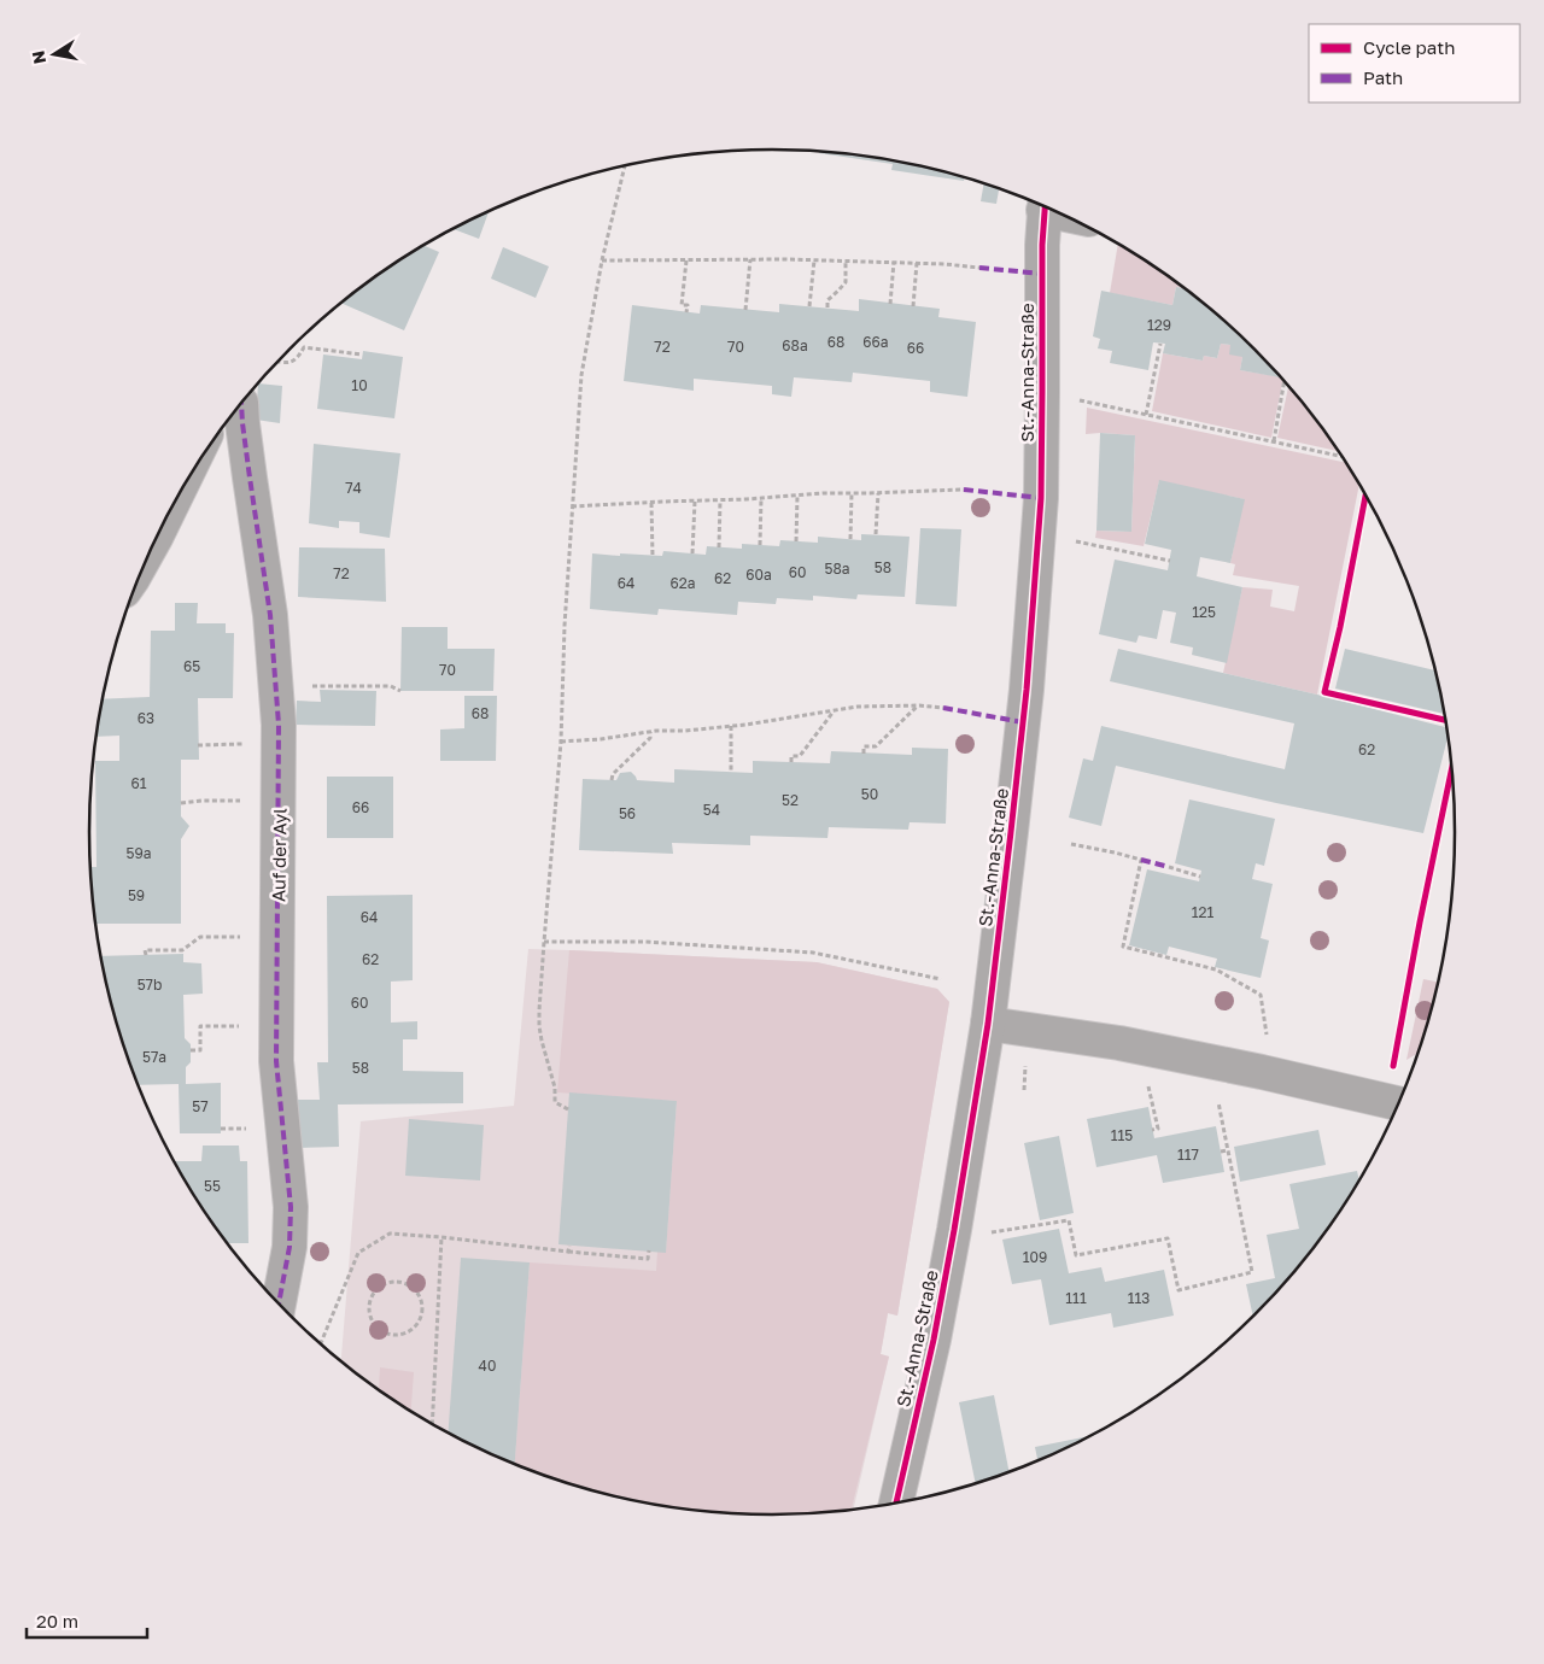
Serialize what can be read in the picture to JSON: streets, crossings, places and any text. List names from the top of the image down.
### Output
{
  "streets": {
    "street": ["St.-Anna-Straße", "Auf der Ayl"]
  },
  "house_numbers": [
    "129",
    "68",
    "66a",
    "68a",
    "72",
    "70",
    "66",
    "10",
    "74",
    "58",
    "58a",
    "60",
    "72",
    "60a",
    "62",
    "64",
    "62a",
    "125",
    "65",
    "70",
    "68",
    "63",
    "62",
    "61",
    "50",
    "52",
    "66",
    "54",
    "56",
    "59a",
    "59",
    "121",
    "64",
    "62",
    "57b",
    "60",
    "57a",
    "58",
    "57",
    "115",
    "117",
    "55",
    "109",
    "111",
    "113",
    "40"
  ],
  "legend": ["Cycle path", "Path"],
  "scale_bar": "20 m",
  "north": "left"
}
